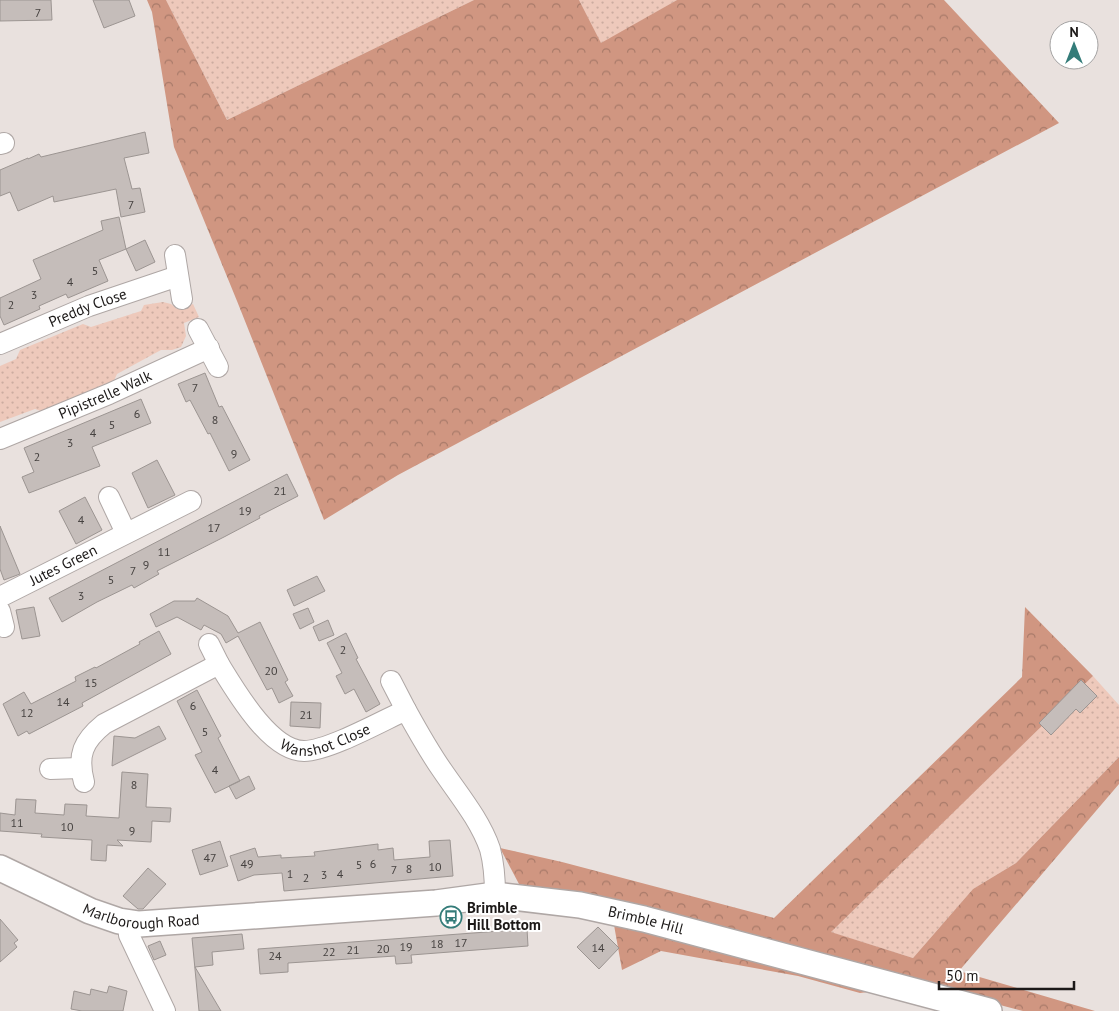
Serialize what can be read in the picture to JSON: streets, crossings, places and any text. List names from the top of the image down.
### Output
{
  "streets": {
    "main road": ["Marlborough Road", "Brimble Hill"],
    "street": [
      "Preddy Close",
      "Pipistrelle Walk",
      "Jutes Green",
      "Wanshot Close"
    ]
  },
  "crossings": [
    ["Marlborough Road", "Brimble Hill"]
  ],
  "places": {
    "bus stop": ["Brimble Hill Bottom"]
  },
  "house_numbers": [
    "7",
    "7",
    "5",
    "4",
    "3",
    "2",
    "7",
    "6",
    "8",
    "5",
    "4",
    "3",
    "9",
    "2",
    "21",
    "19",
    "4",
    "17",
    "11",
    "9",
    "7",
    "5",
    "3",
    "2",
    "20",
    "15",
    "14",
    "6",
    "12",
    "21",
    "5",
    "4",
    "8",
    "11",
    "10",
    "9",
    "47",
    "49",
    "6",
    "5",
    "10",
    "8",
    "7",
    "1",
    "4",
    "3",
    "2",
    "17",
    "18",
    "19",
    "14",
    "20",
    "21",
    "22",
    "24"
  ],
  "scale_bar": "50 m",
  "north": "top"
}
